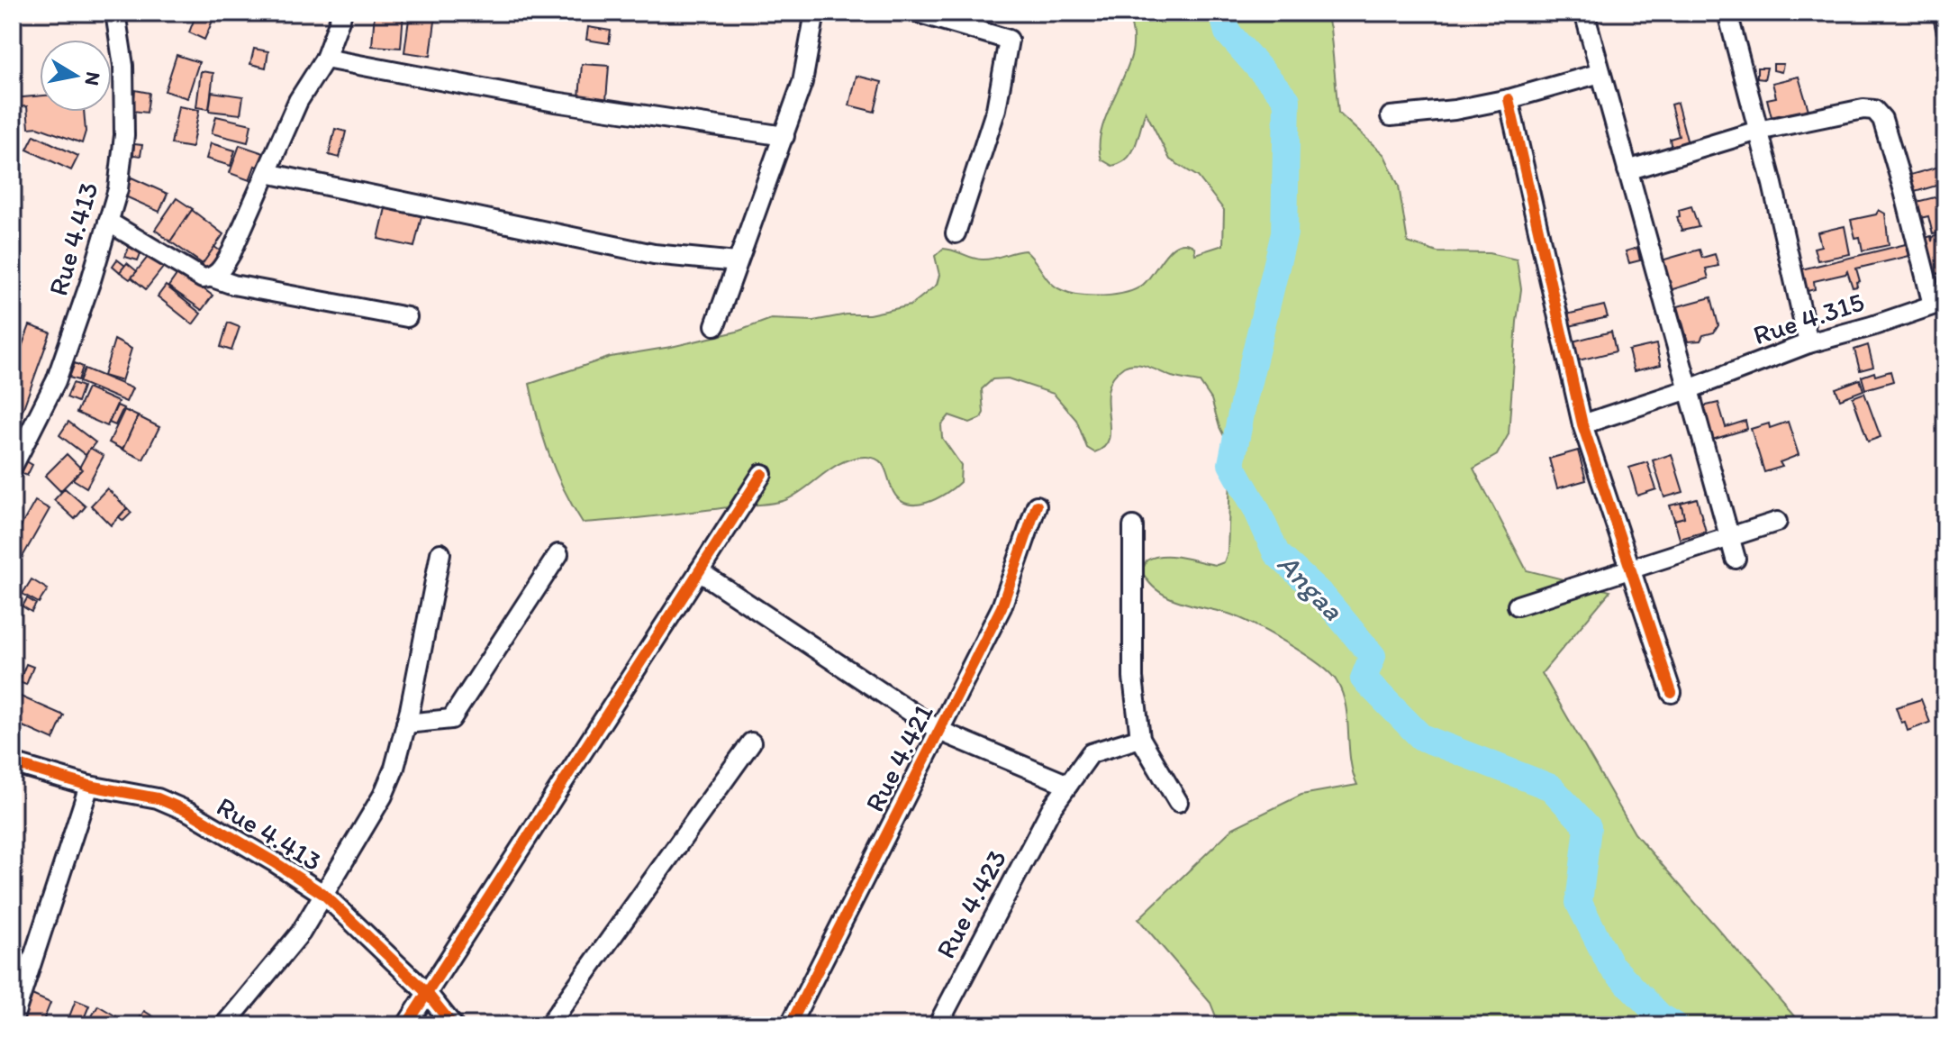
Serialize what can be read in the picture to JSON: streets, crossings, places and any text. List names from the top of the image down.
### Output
{
  "streets": {
    "street": [
      "Rue 4.413",
      "Rue 4.315",
      "Rue 4.421",
      "Rue 4.423"
    ]
  },
  "water": ["Angaa"],
  "north": "right"
}
